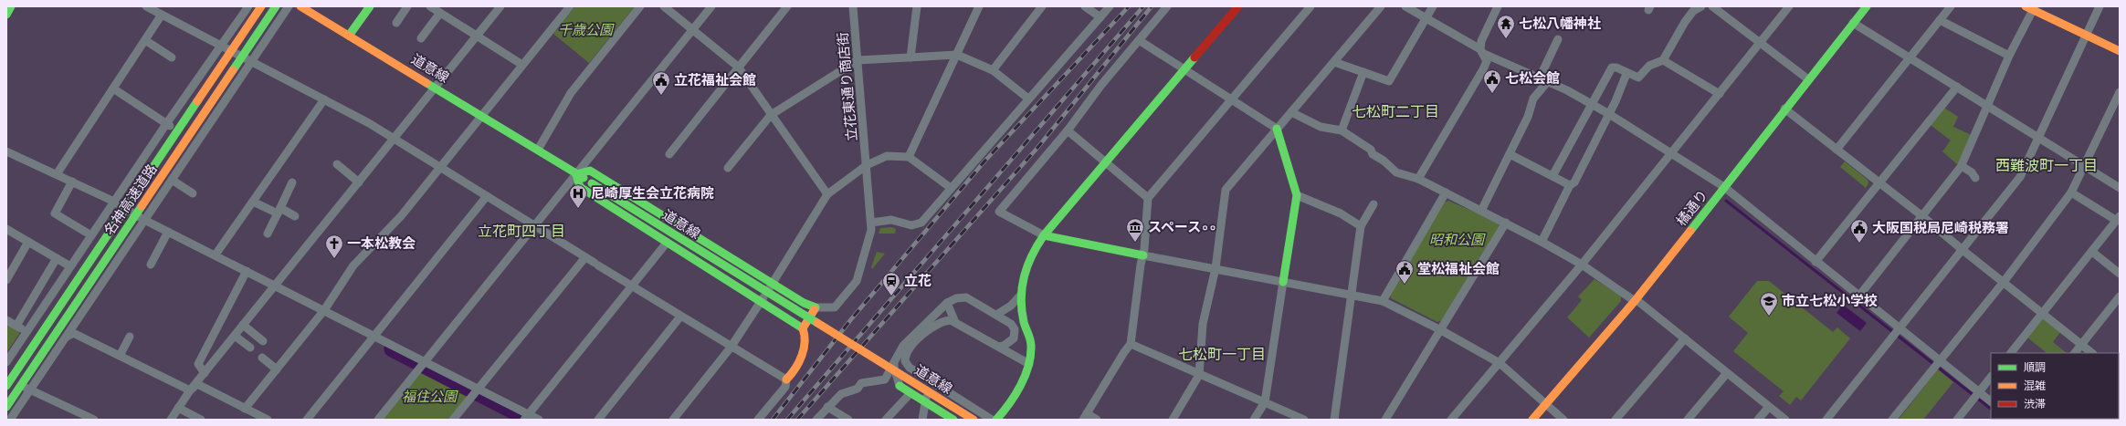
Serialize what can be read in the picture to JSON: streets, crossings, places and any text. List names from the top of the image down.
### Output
{
  "streets": {
    "main road": ["道意線", "名神高速道路", "橘通り"],
    "street": ["立花東通り商店街"]
  },
  "districts": [
    "七松町二丁目",
    "西難波町一丁目",
    "立花町四丁目",
    "七松町一丁目"
  ],
  "parks": ["千歳公園", "昭和公園", "福住公園"],
  "places": {
    "temple": ["七松八幡神社"],
    "public building": [
      "七松会館",
      "立花福祉会館",
      "大阪国税局尼崎税務署",
      "堂松福祉会館"
    ],
    "hospital": ["尼崎厚生会立花病院"],
    "museum": ["スペース○○"],
    "church": ["一本松教会"],
    "station": ["立花"],
    "school or university": ["市立七松小学校"]
  },
  "legend": ["順調", "混雑", "渋滞"]
}
